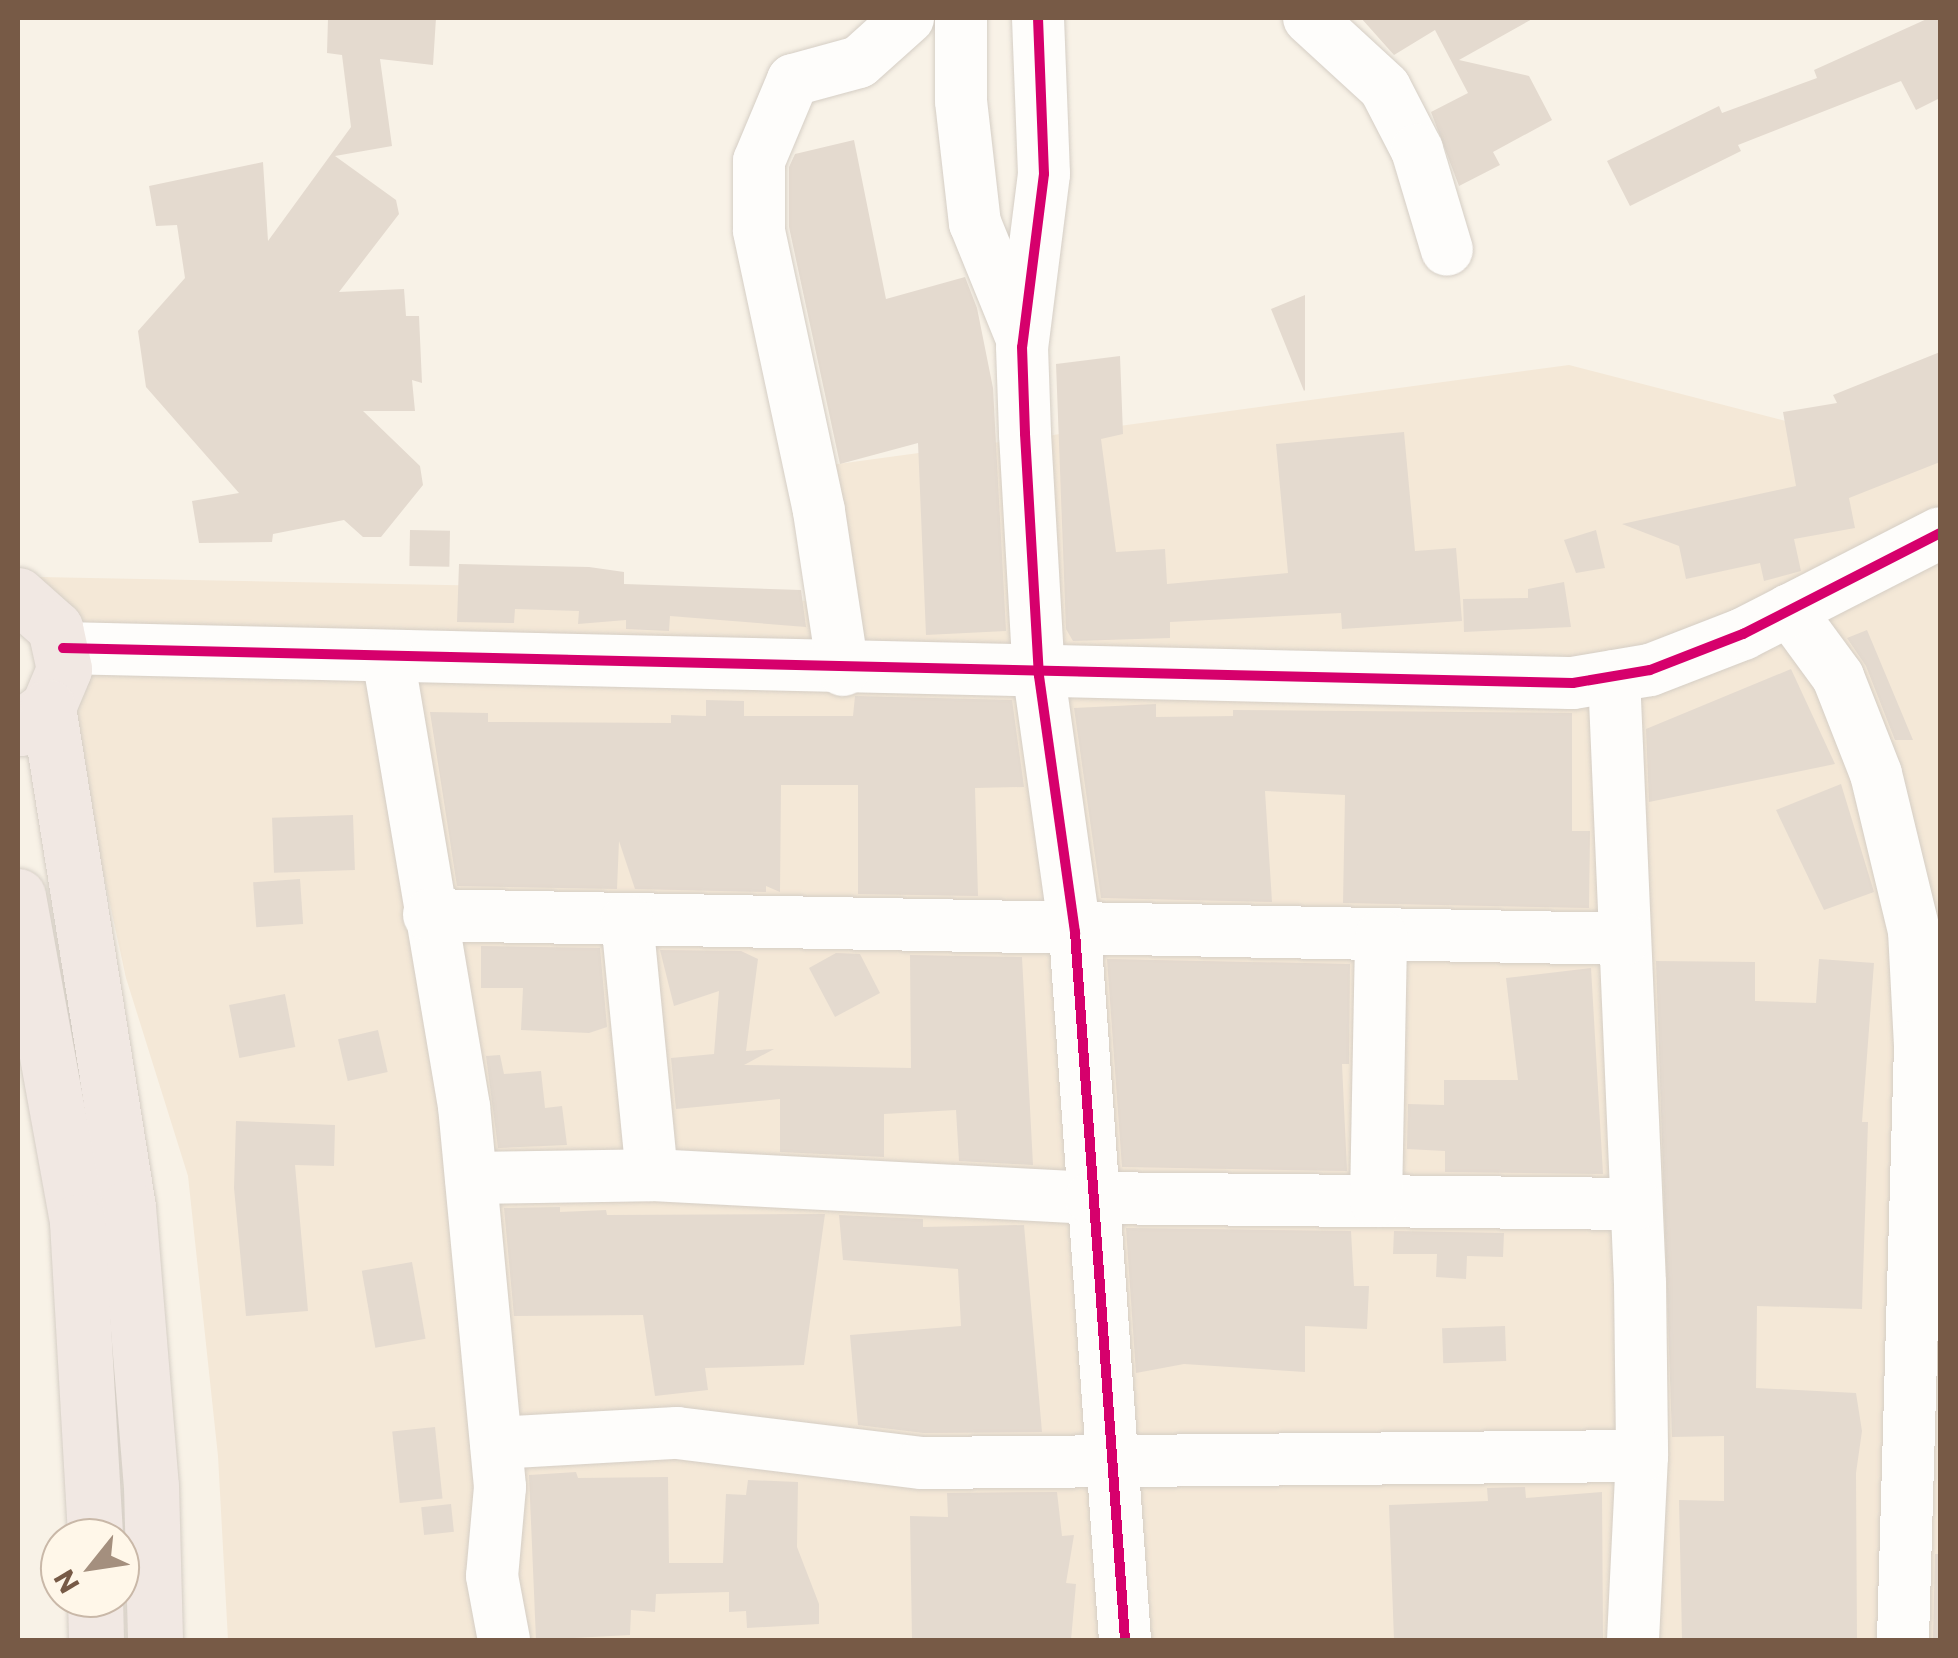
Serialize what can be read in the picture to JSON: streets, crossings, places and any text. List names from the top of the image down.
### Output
{
  "north": "bottom left"
}
